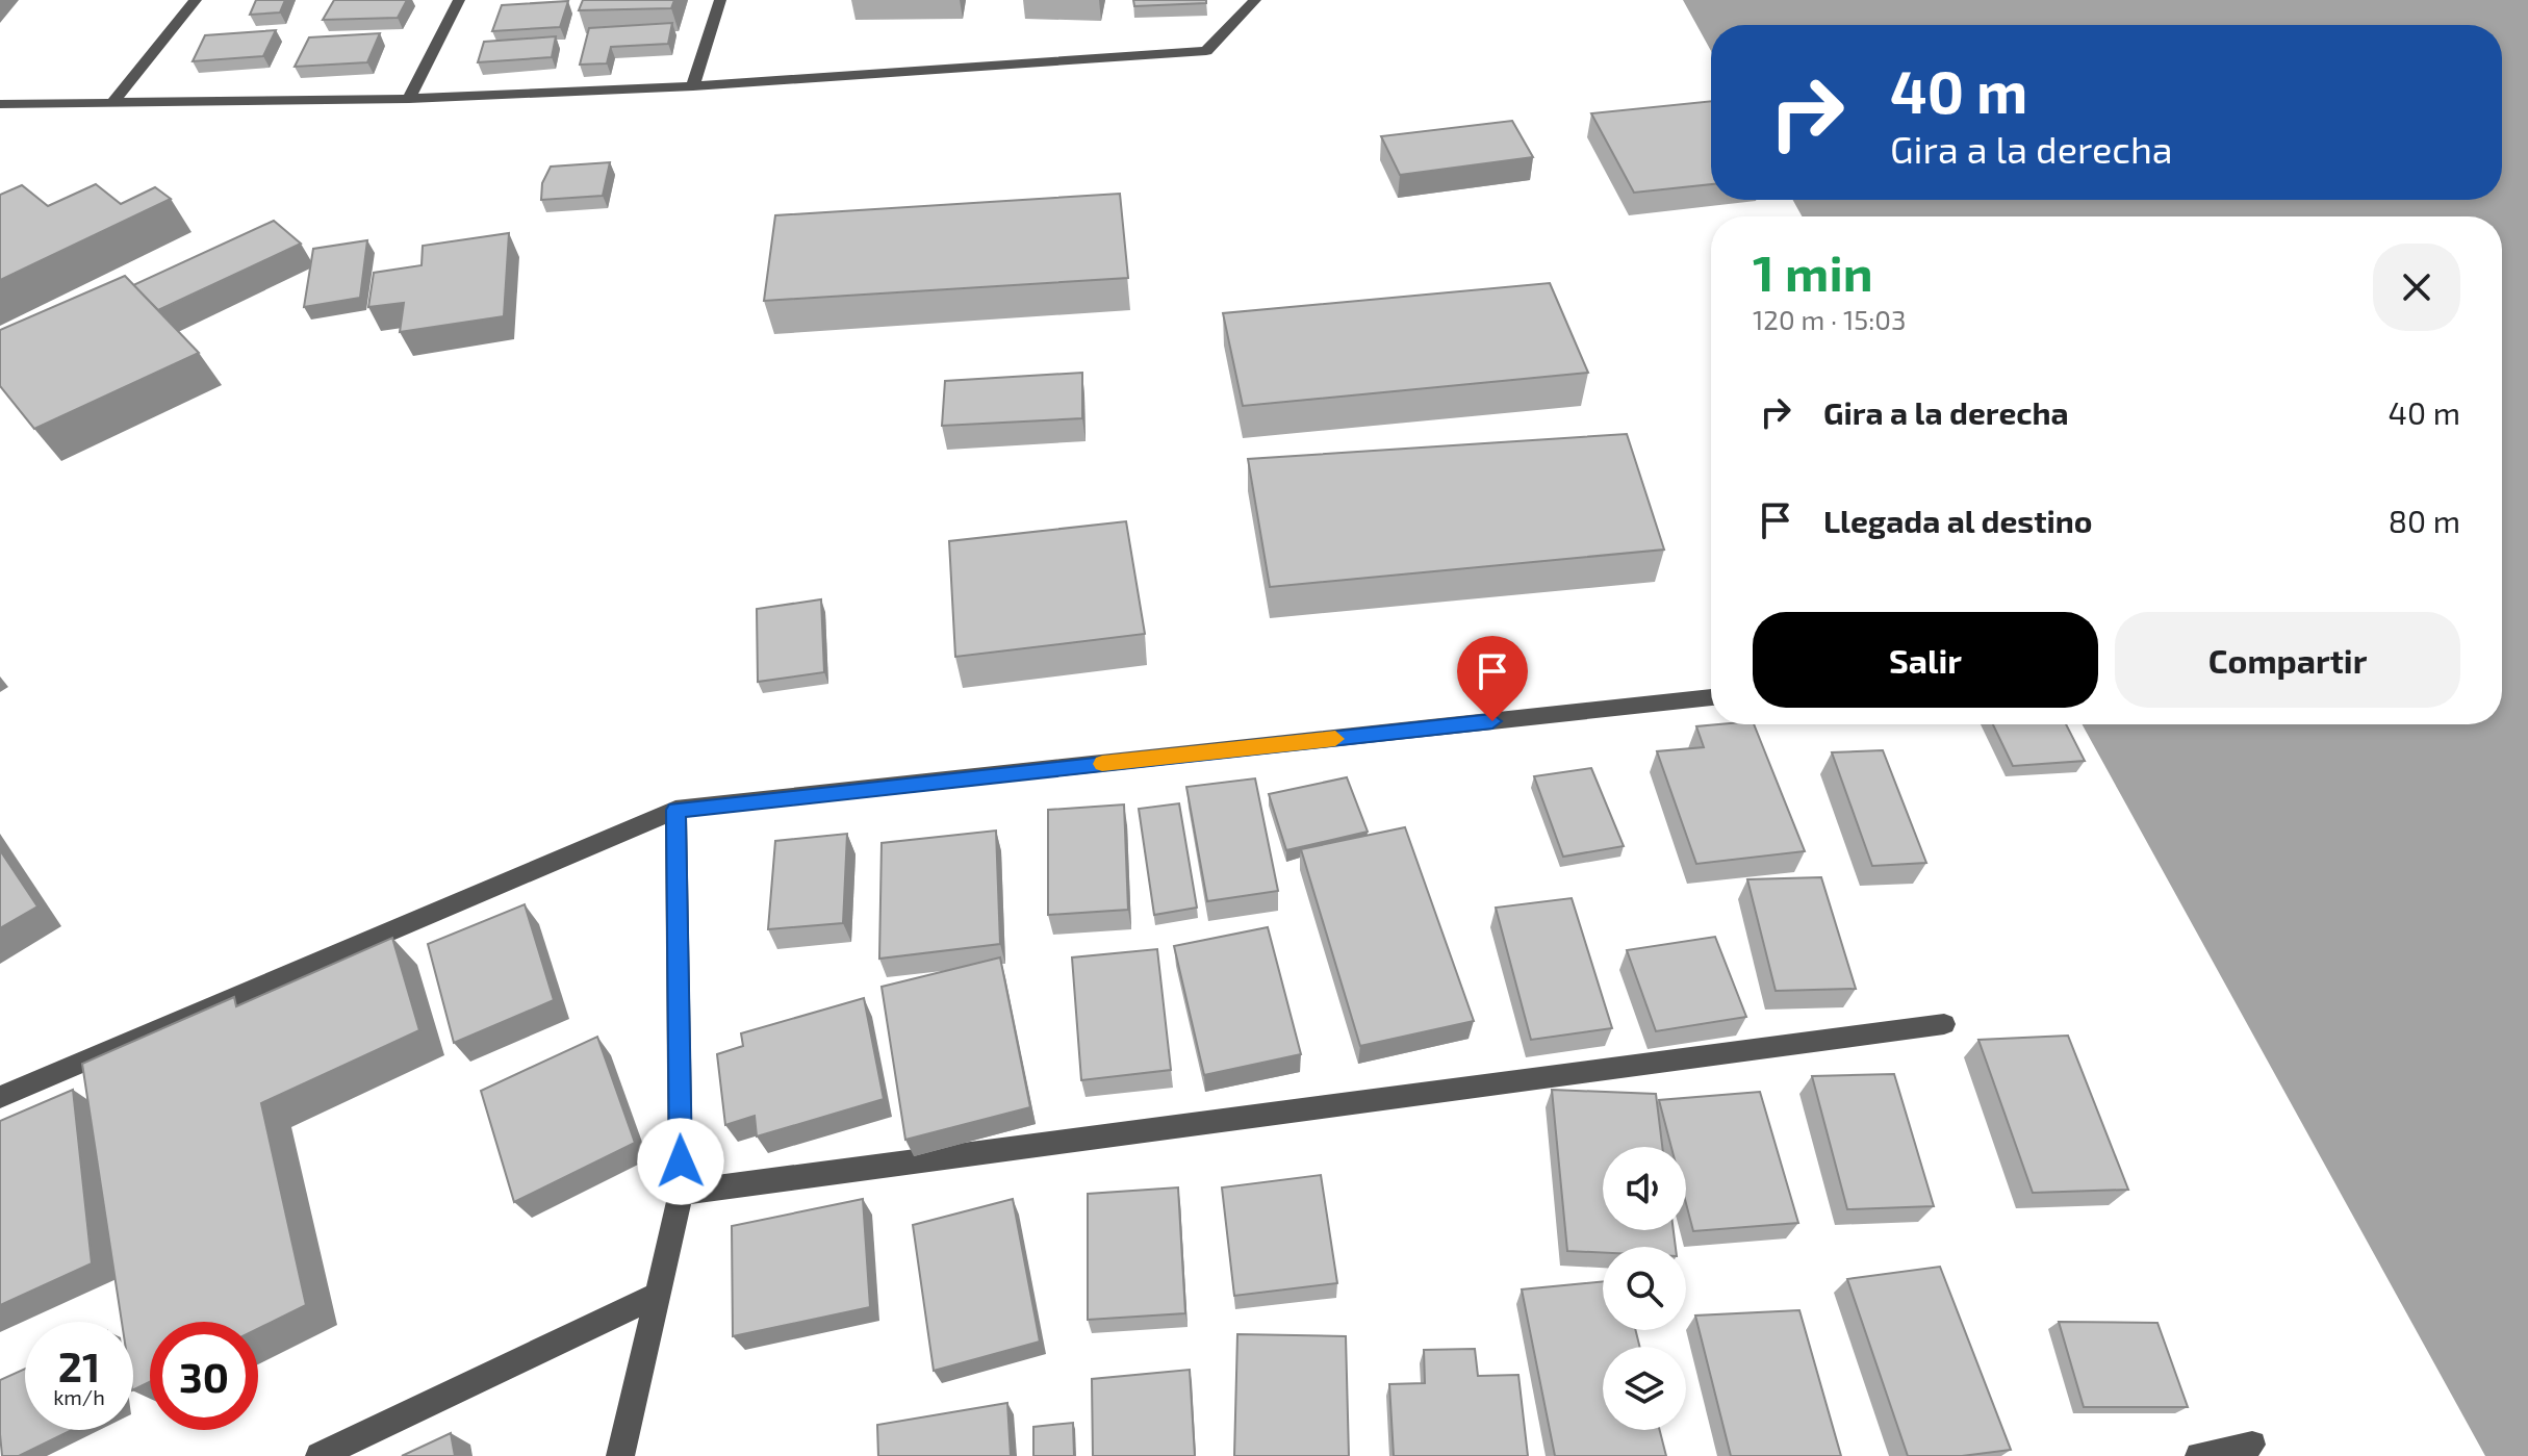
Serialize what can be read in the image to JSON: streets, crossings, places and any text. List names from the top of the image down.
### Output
{
  "page": {
    "turn": ["40 m", "Gira a la derecha"],
    "heading": ["1 min", "120 m · 15:03"],
    "list": [
      {
        "name": "Gira a la derecha",
        "value": "40 m"
      },
      {
        "name": "Llegada al destino",
        "value": "80 m"
      }
    ],
    "buttons": ["Salir", "Compartir"],
    "speed": "21 km/h",
    "limit": "30"
  }
}
